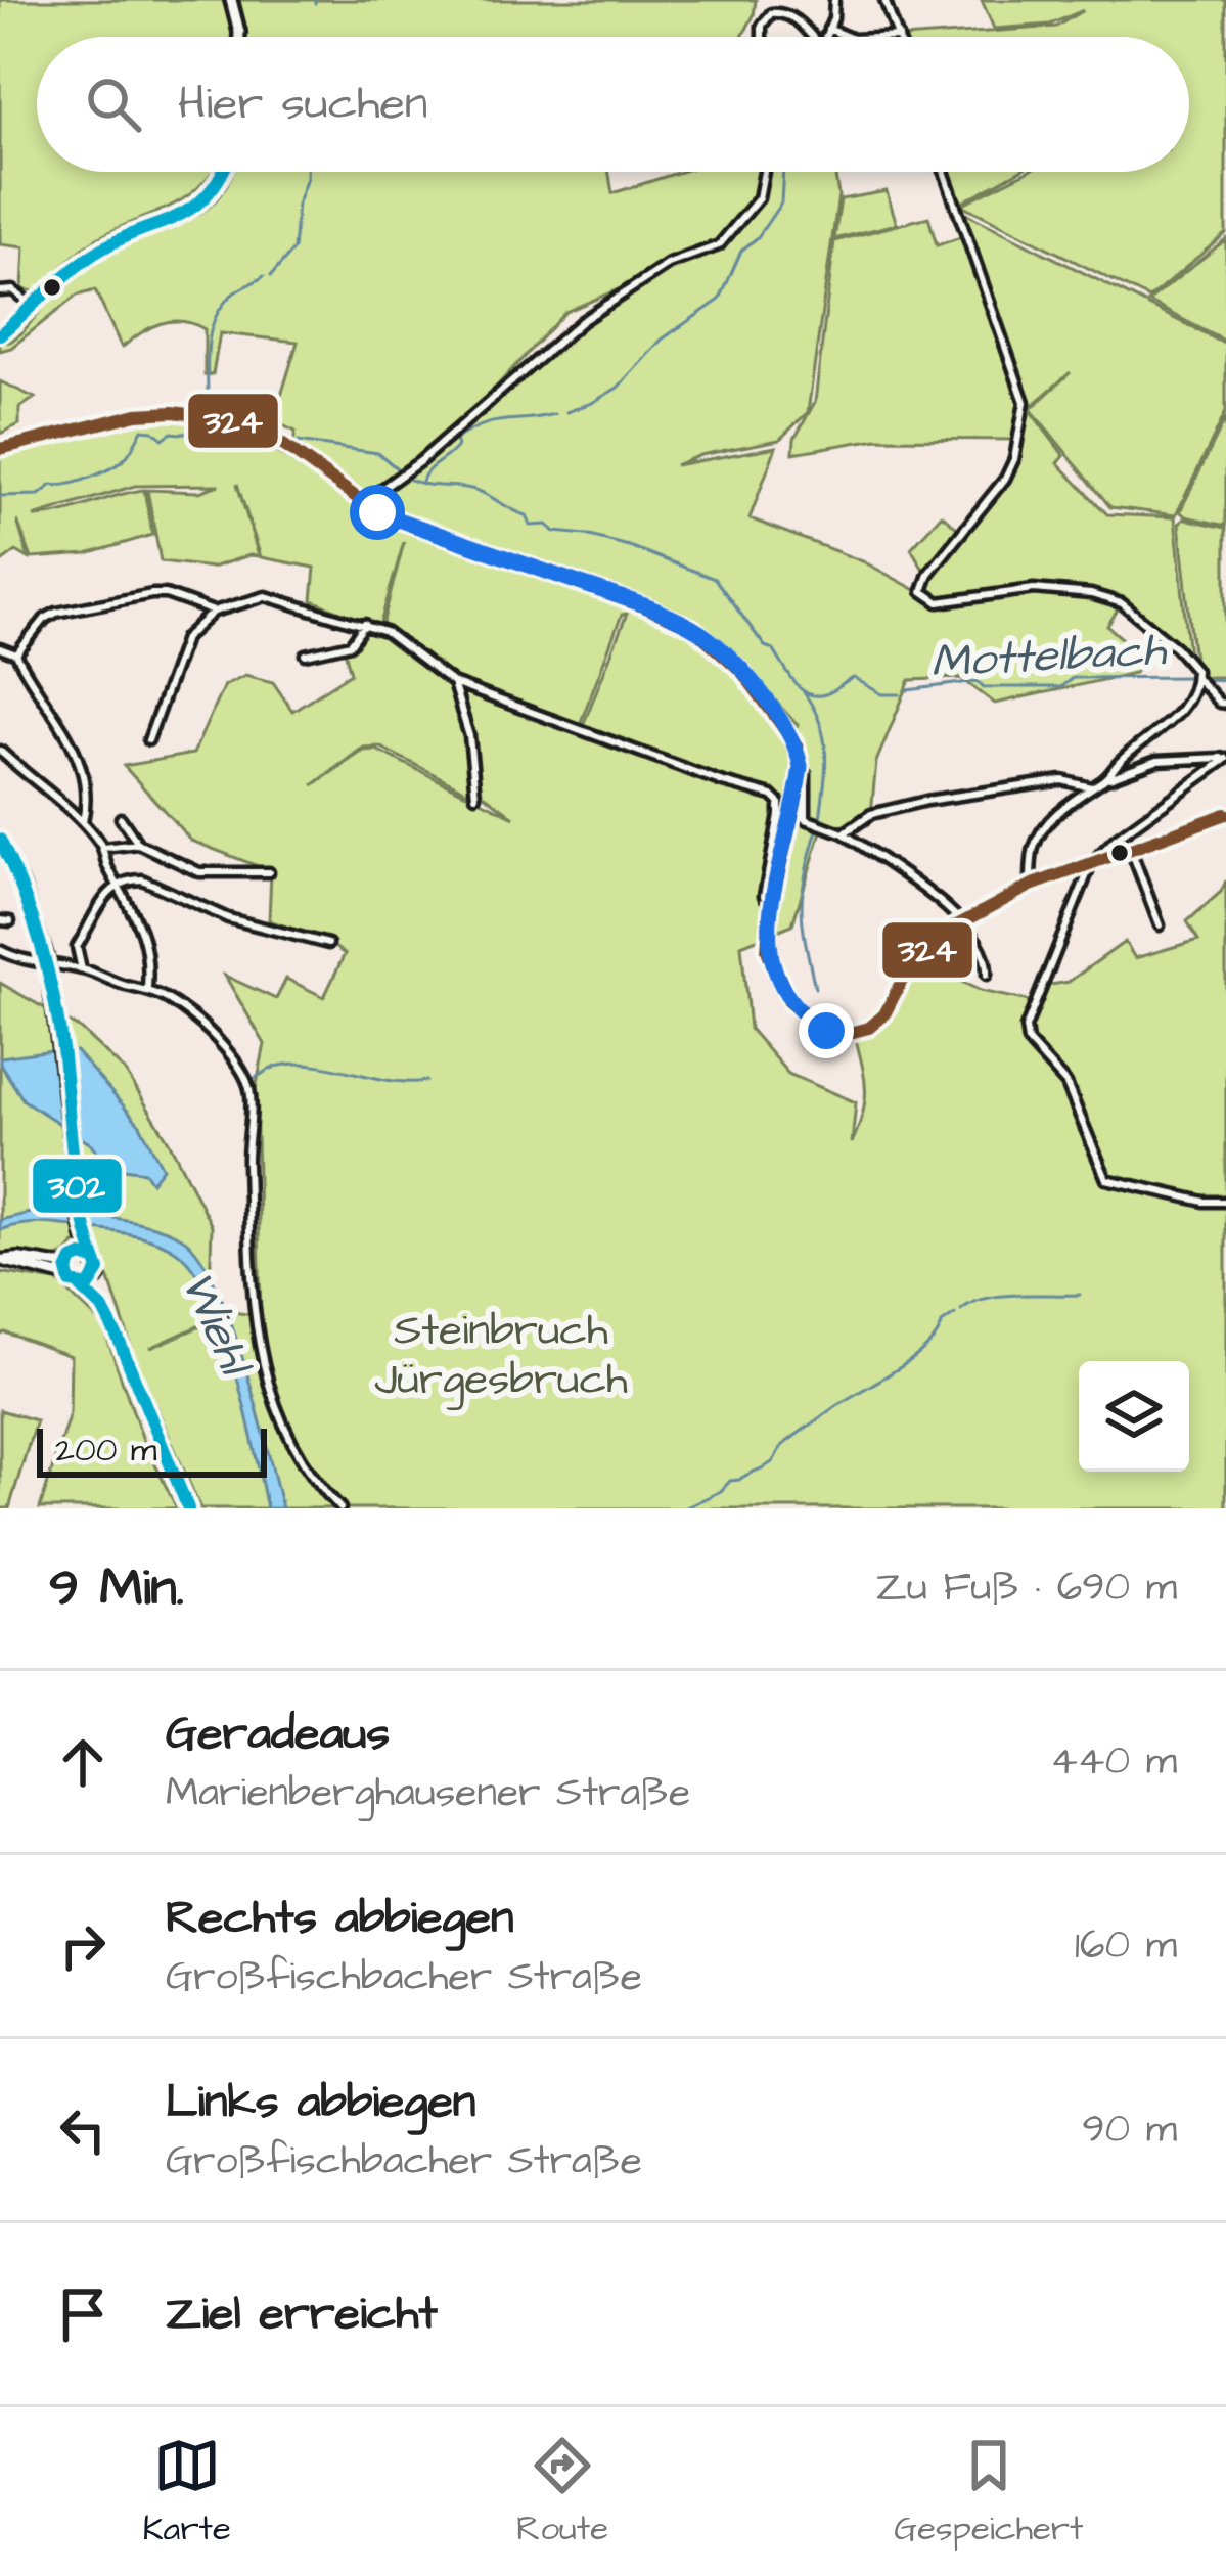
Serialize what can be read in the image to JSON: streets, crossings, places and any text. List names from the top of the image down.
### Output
{
  "water": ["Mottelbach", "Wiehl"],
  "parks": ["Steinbruch Jürgesbruch"],
  "lines": ["transit line 302", "transit line 324"],
  "scale_bar": "200 m",
  "page": {
    "search": "Hier suchen",
    "scale": "200 m",
    "heading": ["9 Min.", "Zu Fuß · 690 m"],
    "list": [
      ["Geradeaus", "Marienberghausener Straße", "440 m"],
      ["Rechts abbiegen", "Großfischbacher Straße", "160 m"],
      ["Links abbiegen", "Großfischbacher Straße", "90 m"],
      "Ziel erreicht"
    ],
    "nav": ["Karte", "Route", "Gespeichert"]
  }
}
